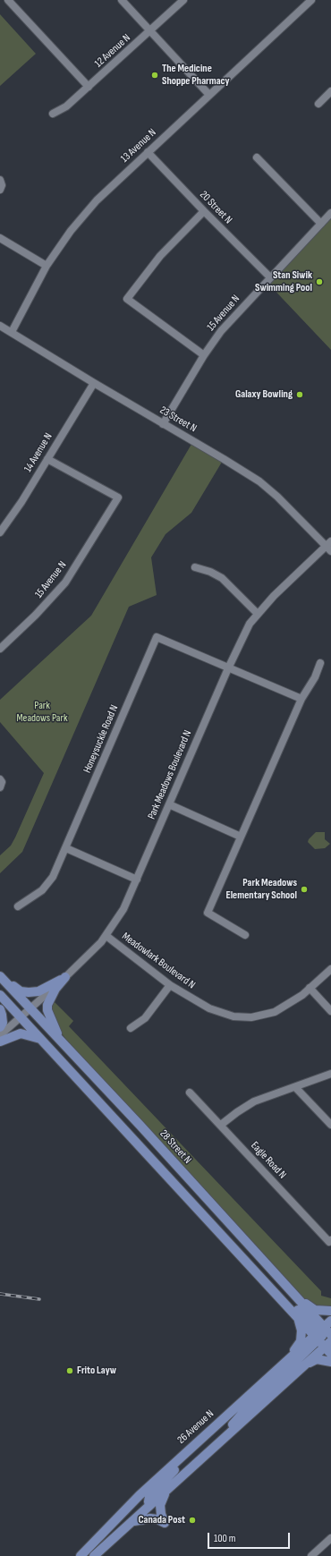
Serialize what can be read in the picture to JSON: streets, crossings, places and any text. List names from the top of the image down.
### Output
{
  "streets": {
    "main road": ["28 Street N", "26 Avenue N"],
    "street": [
      "12 Avenue N",
      "13 Avenue N",
      "20 Street N",
      "15 Avenue N",
      "23 Street N",
      "14 Avenue N",
      "Honeysuckle Road N",
      "Park Meadows Boulevard N",
      "Meadowlark Boulevard N",
      "Eagle Road N"
    ]
  },
  "crossings": [
    ["13 Avenue N", "20 Street N"],
    ["13 Avenue N", "23 Street N"],
    ["20 Street N", "15 Avenue N"],
    ["15 Avenue N", "23 Street N"],
    ["15 Avenue N", "14 Avenue N"],
    ["23 Street N", "14 Avenue N"],
    ["23 Street N", "Park Meadows Boulevard N"],
    ["Honeysuckle Road N", "Park Meadows Boulevard N"],
    ["Park Meadows Boulevard N", "Meadowlark Boulevard N"],
    ["Park Meadows Boulevard N", "28 Street N"],
    ["28 Street N", "26 Avenue N"]
  ],
  "parks": ["Park Meadows Park"],
  "places": [
    "The Medicine Shoppe Pharmacy",
    "Stan Siwik Swimming Pool",
    "Galaxy Bowling",
    "Park Meadows Elementary School",
    "Frito Layw",
    "Canada Post"
  ],
  "scale_bar": "100 m"
}
